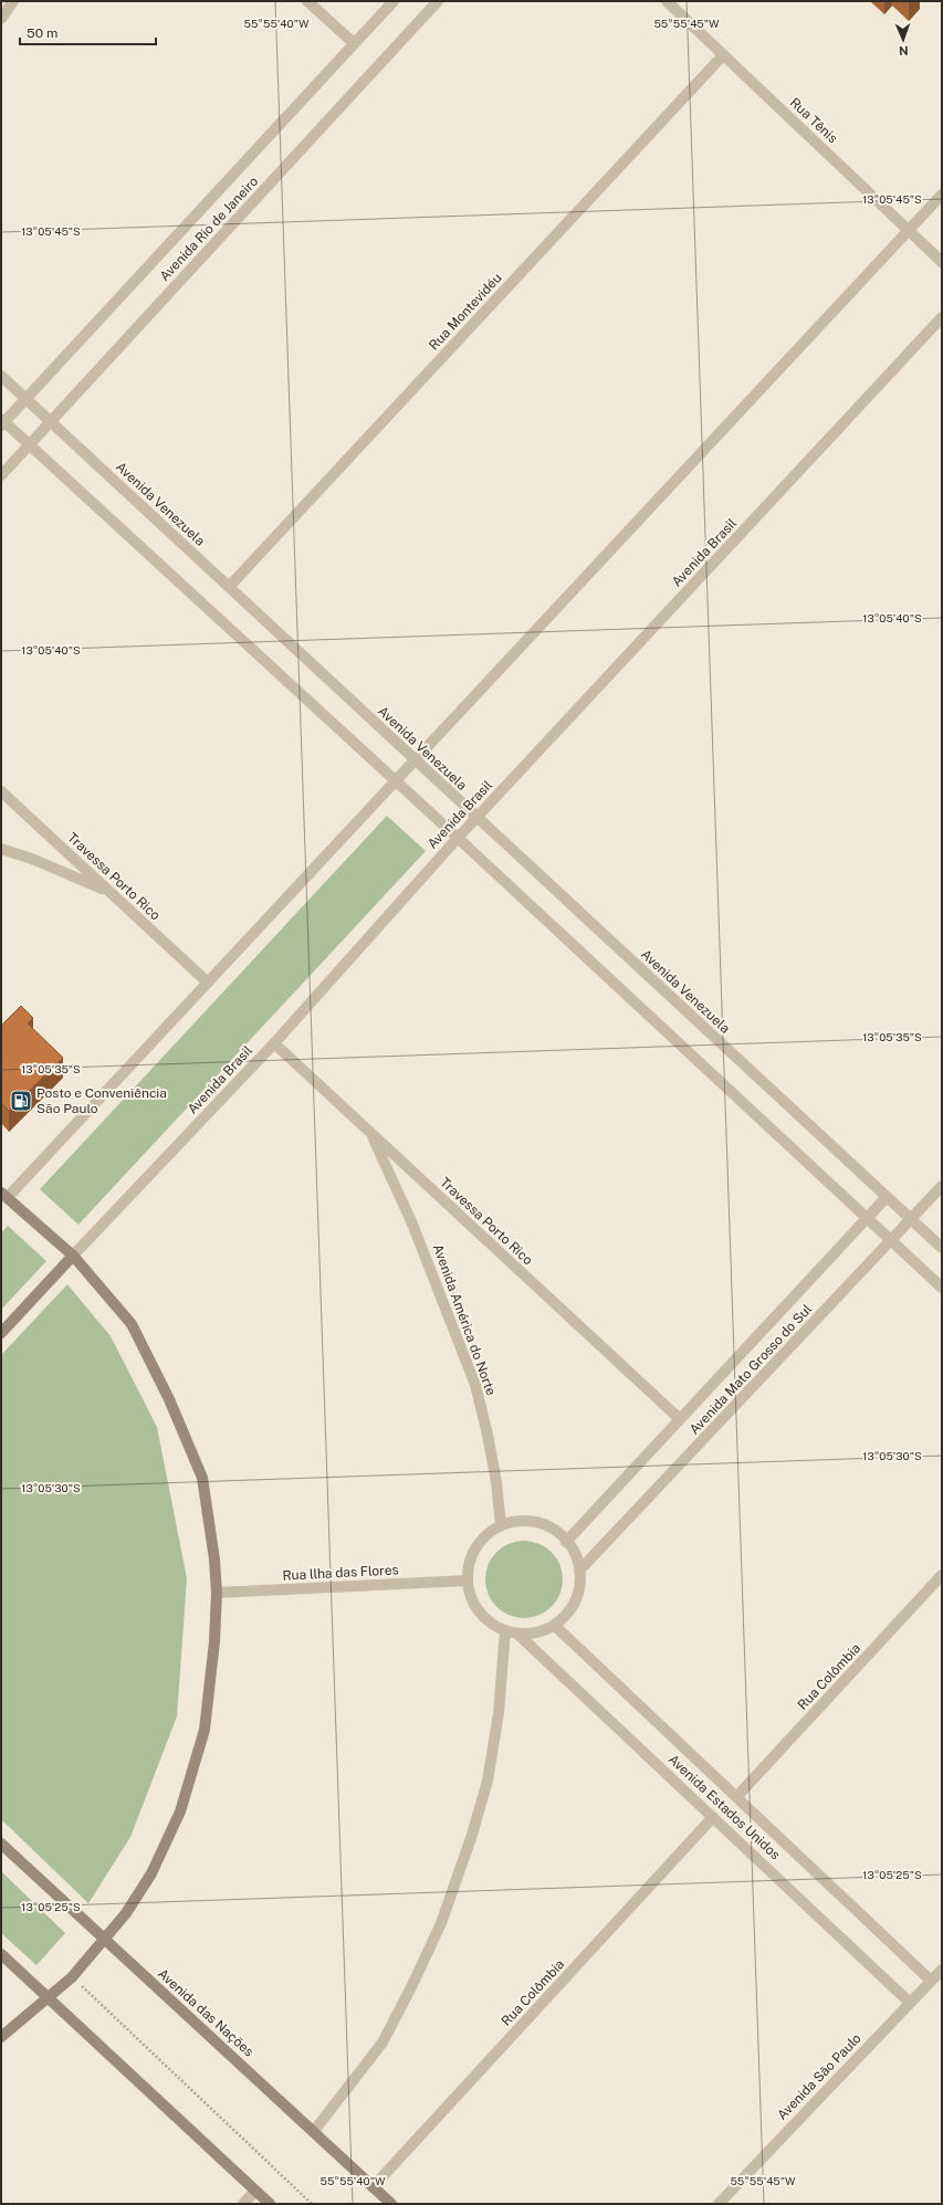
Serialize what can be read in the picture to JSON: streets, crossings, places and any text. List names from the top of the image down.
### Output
{
  "streets": {
    "main road": ["Avenida Brasil", "Avenida das Nações"],
    "street": [
      "Rua Tênis",
      "Avenida Rio de Janeiro",
      "Rua Montevidéu",
      "Avenida Venezuela",
      "Travessa Porto Rico",
      "Avenida América do Norte",
      "Avenida Mato Grosso do Sul",
      "Rua llha das Flores",
      "Rua Colômbia",
      "Avenida Estados Unidos",
      "Avenida São Paulo"
    ]
  },
  "crossings": [
    ["Rua Tênis", "Rua Montevidéu"],
    ["Avenida Rio de Janeiro", "Avenida Venezuela"],
    ["Rua Montevidéu", "Avenida Venezuela"],
    ["Avenida Venezuela", "Avenida Brasil"],
    ["Avenida Venezuela", "Avenida Mato Grosso do Sul"],
    ["Avenida Brasil", "Travessa Porto Rico"],
    ["Travessa Porto Rico", "Avenida América do Norte"],
    ["Travessa Porto Rico", "Avenida Mato Grosso do Sul"],
    ["Avenida América do Norte", "Avenida Mato Grosso do Sul"],
    ["Avenida América do Norte", "Rua llha das Flores"],
    ["Avenida América do Norte", "Avenida Estados Unidos"],
    ["Avenida Mato Grosso do Sul", "Rua llha das Flores"],
    ["Avenida Mato Grosso do Sul", "Avenida Estados Unidos"],
    ["Rua llha das Flores", "Avenida Estados Unidos"],
    ["Rua Colômbia", "Avenida Estados Unidos"],
    ["Rua Colômbia", "Avenida das Nações"],
    ["Avenida Estados Unidos", "Avenida São Paulo"]
  ],
  "places": {
    "fuel station": ["Posto e Conveniência São Paulo"]
  },
  "scale_bar": "50 m",
  "north": "bottom",
  "coordinates": [
    "55°55'40\"W",
    "55°55'45\"W",
    "13°05'45\"S",
    "13°05'40\"S",
    "13°05'35\"S",
    "13°05'30\"S",
    "13°05'25\"S"
  ]
}
